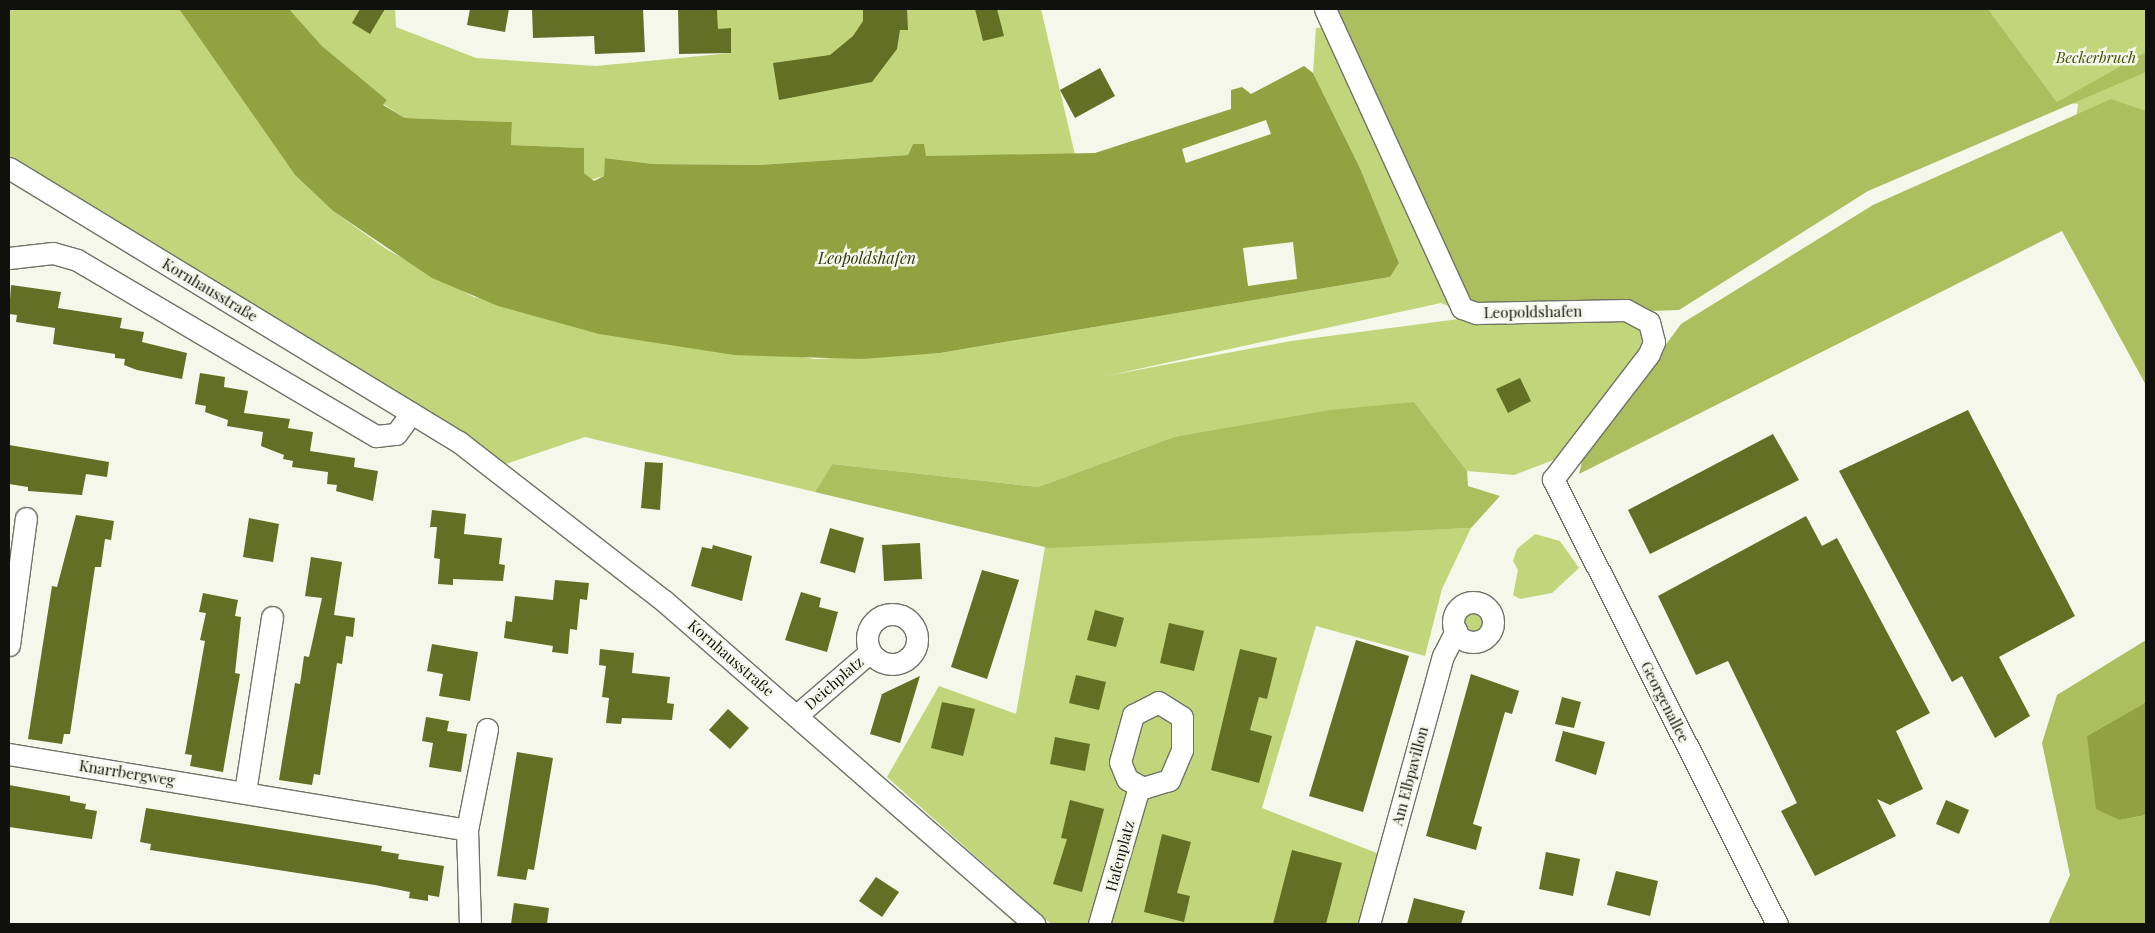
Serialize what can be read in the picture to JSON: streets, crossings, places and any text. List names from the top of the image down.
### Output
{
  "streets": {
    "street": [
      "Kornhausstraße",
      "Leopoldshafen",
      "Deichplatz",
      "Georgenallee",
      "Knarrbergweg",
      "Am Elbpavillon",
      "Hafenplatz"
    ]
  },
  "crossings": [
    ["Kornhausstraße", "Deichplatz"],
    ["Leopoldshafen", "Georgenallee"]
  ],
  "water": ["Leopoldshafen"],
  "parks": ["Beckerbruch"]
}
